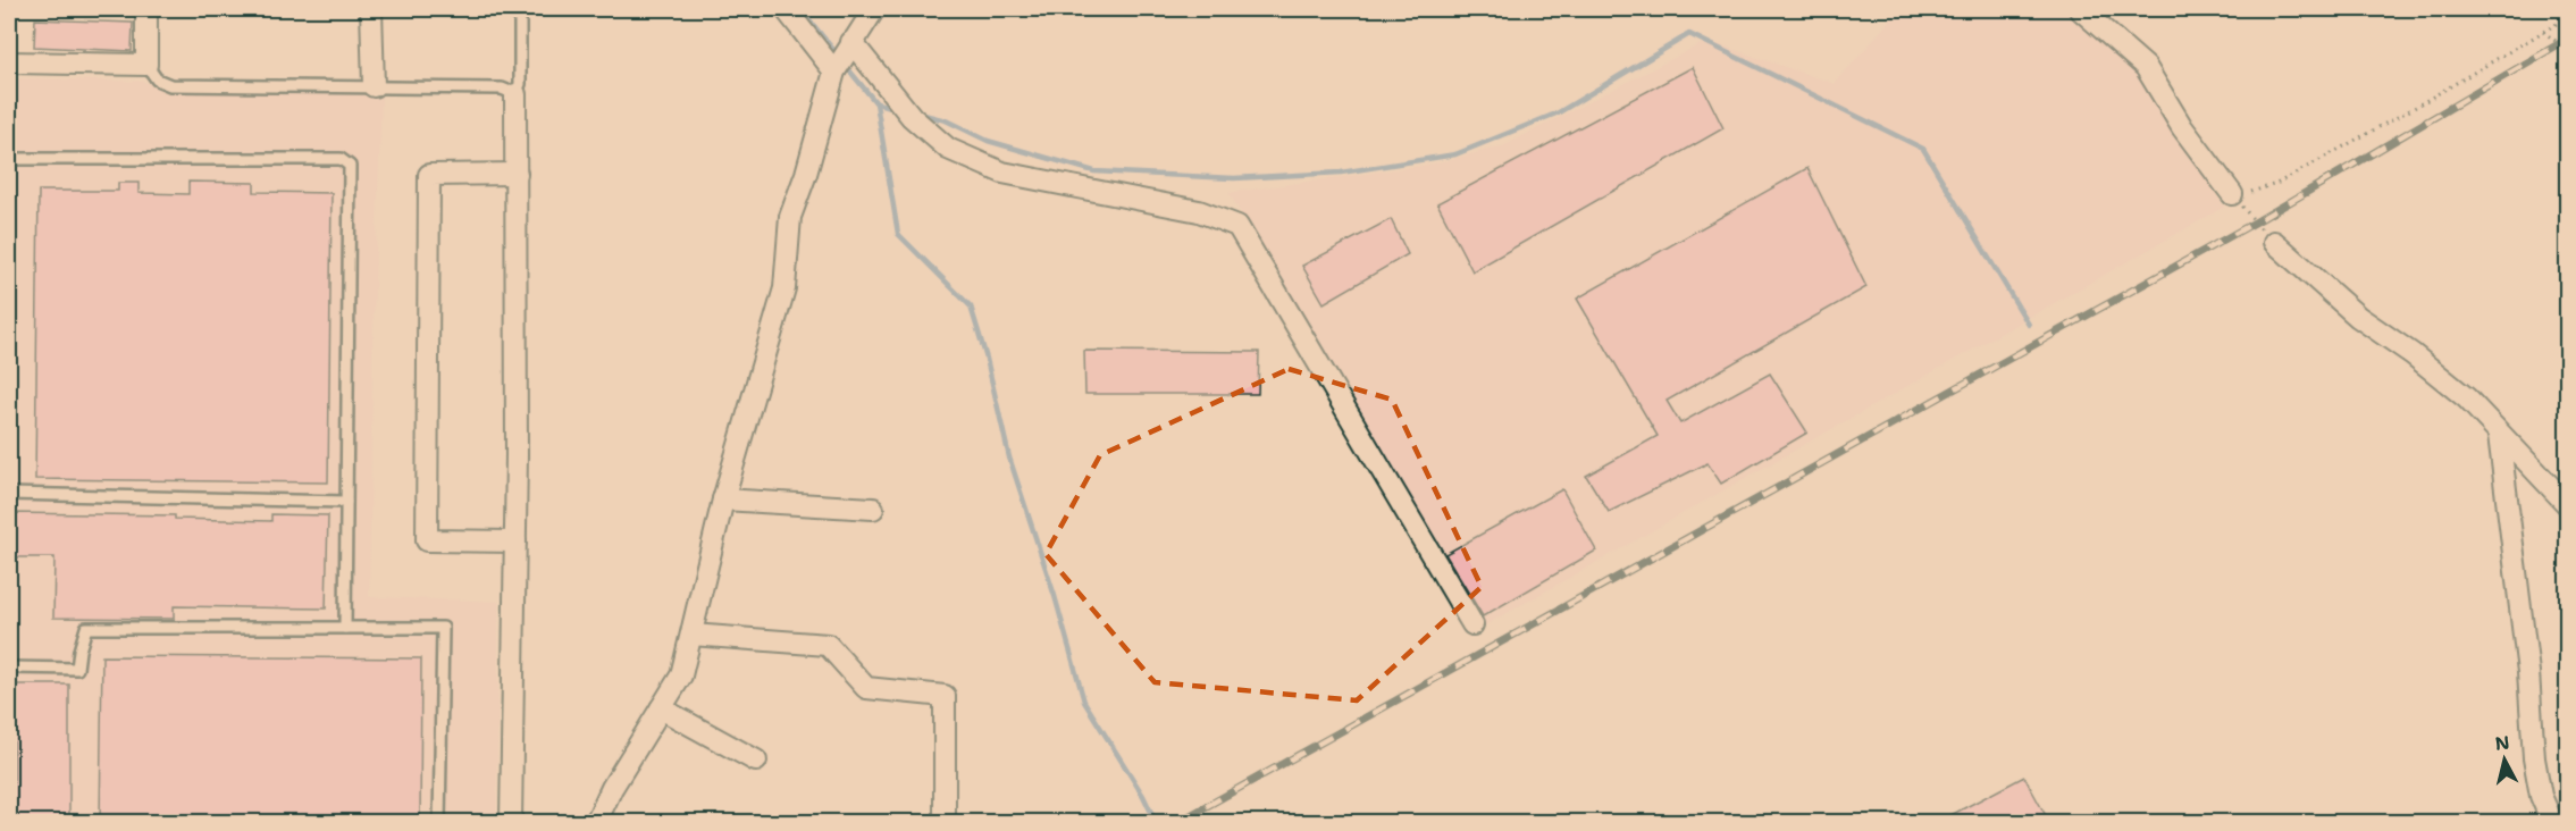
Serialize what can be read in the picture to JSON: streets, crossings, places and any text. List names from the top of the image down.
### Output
{
  "north": "top"
}
